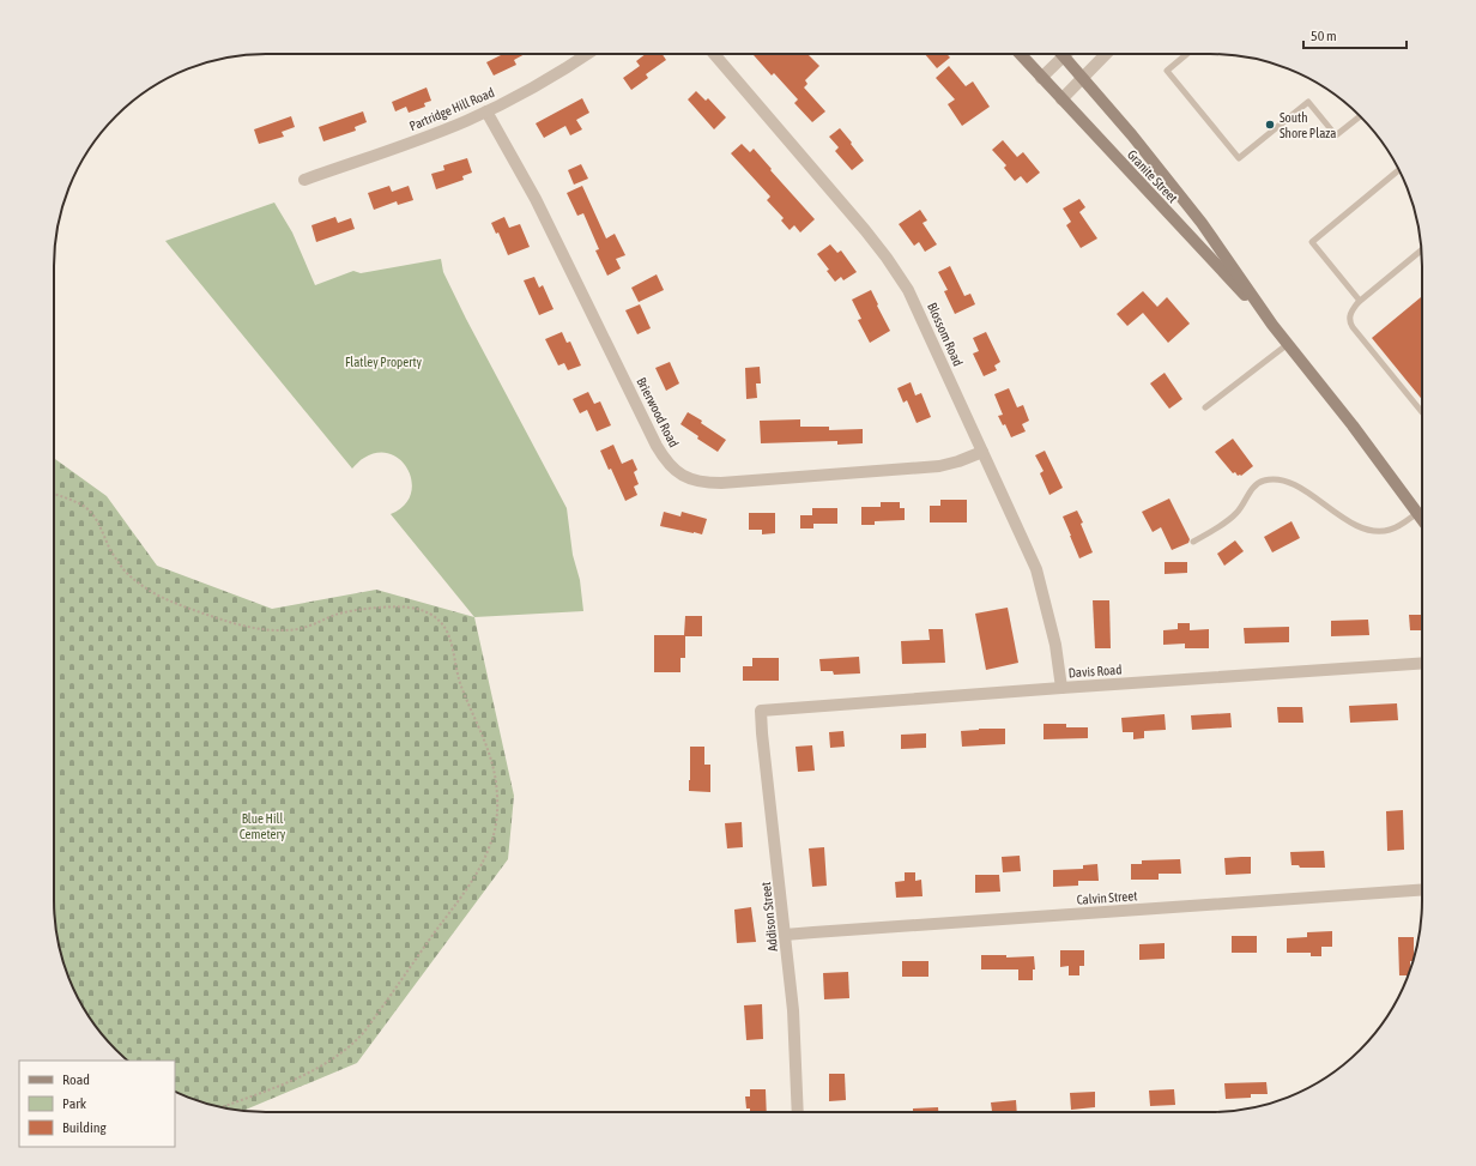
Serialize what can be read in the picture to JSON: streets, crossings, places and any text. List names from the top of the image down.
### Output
{
  "streets": {
    "main road": ["Granite Street"],
    "street": [
      "Partridge Hill Road",
      "Blossom Road",
      "Brierwood Road",
      "Davis Road",
      "Calvin Street",
      "Addison Street"
    ]
  },
  "crossings": [
    ["Partridge Hill Road", "Brierwood Road"],
    ["Blossom Road", "Brierwood Road"],
    ["Blossom Road", "Davis Road"],
    ["Davis Road", "Addison Street"],
    ["Calvin Street", "Addison Street"]
  ],
  "parks": ["Flatley Property", "Blue Hill Cemetery"],
  "places": ["South Shore Plaza"],
  "legend": ["Road", "Park", "Building"],
  "scale_bar": "50 m"
}
